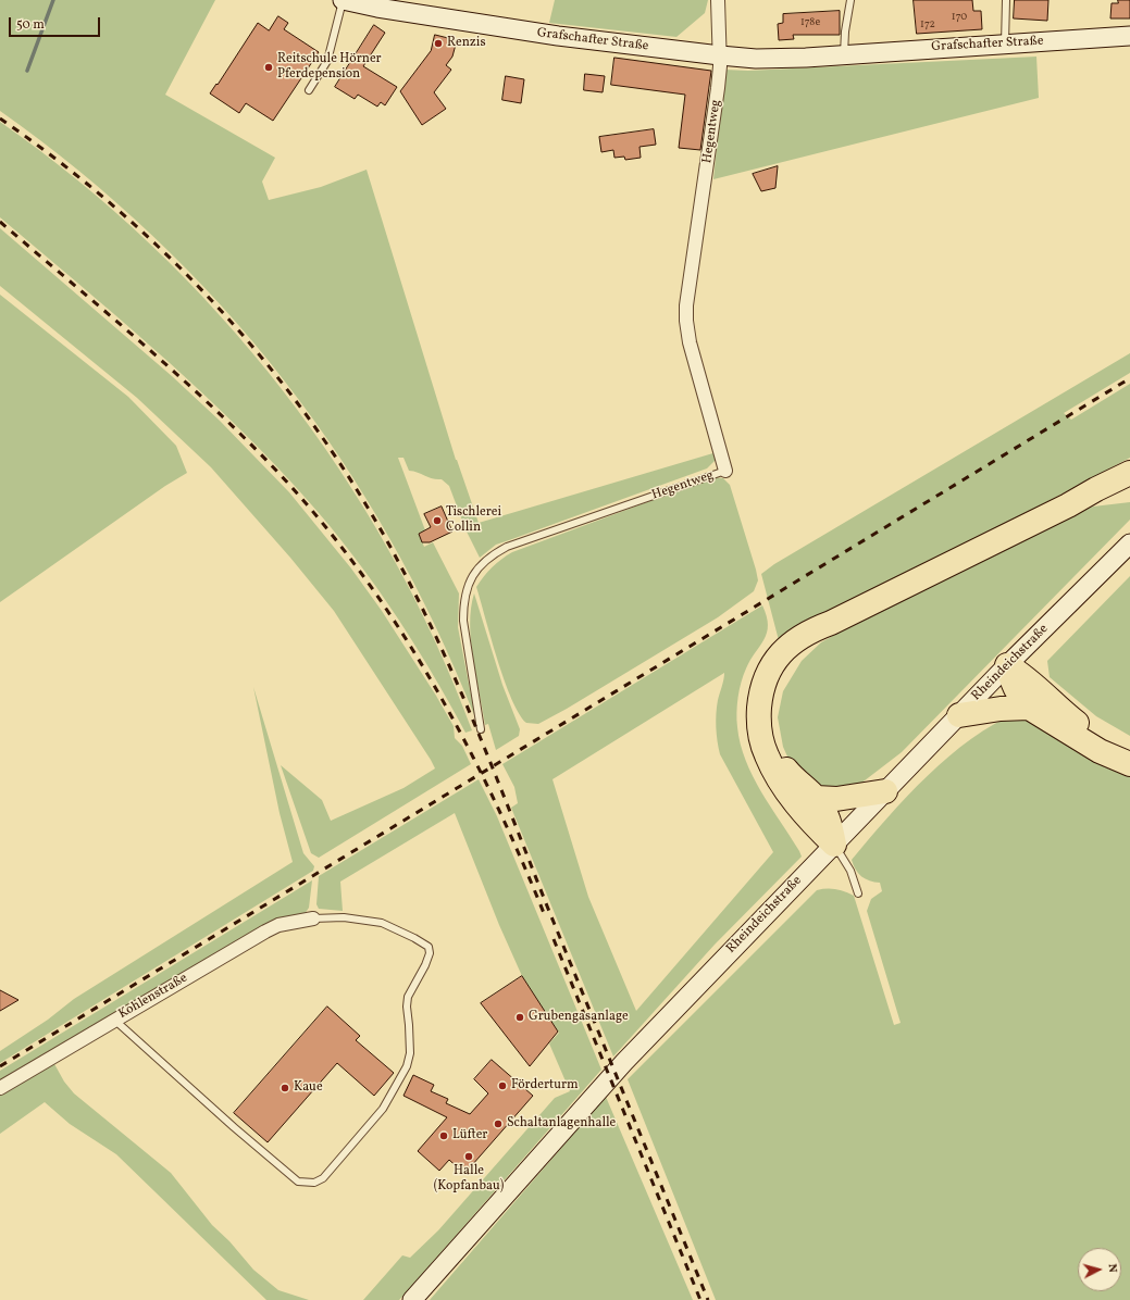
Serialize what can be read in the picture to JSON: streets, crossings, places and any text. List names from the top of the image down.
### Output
{
  "streets": {
    "main road": ["Grafschafter Straße", "Rheindeichstraße"],
    "street": ["Hegentweg", "Kohlenstraße"]
  },
  "crossings": [
    ["Grafschafter Straße", "Hegentweg"]
  ],
  "places": [
    "Renzis",
    "Reitschule Hörner Pferdepension",
    "Tischlerei Collin",
    "Grubengasanlage",
    "Förderturm",
    "Kaue",
    "Schaltanlagenhalle",
    "Lüfter",
    "Halle (Kopfanbau)"
  ],
  "house_numbers": ["170", "178e", "172"],
  "scale_bar": "50 m",
  "north": "right"
}
